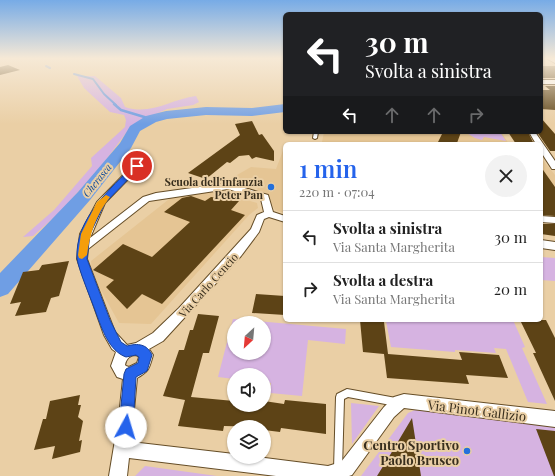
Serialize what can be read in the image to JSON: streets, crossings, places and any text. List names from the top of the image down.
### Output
{
  "streets": {
    "street": ["Via Carlo Cencio", "Via Pinot Gallizio"]
  },
  "water": ["Cherasca"],
  "places": ["Scuola dell'infanzia Peter Pan", "Centro Sportivo Paolo Brusco"],
  "north": "bottom left",
  "page": {
    "turn": ["30 m", "Svolta a sinistra"],
    "heading": ["1 min", "220 m · 07:04"],
    "list": [
      {
        "name": "Svolta a sinistra",
        "note": "Via Santa Margherita",
        "value": "30 m"
      },
      {
        "name": "Svolta a destra",
        "note": "Via Santa Margherita",
        "value": "20 m"
      }
    ]
  }
}
